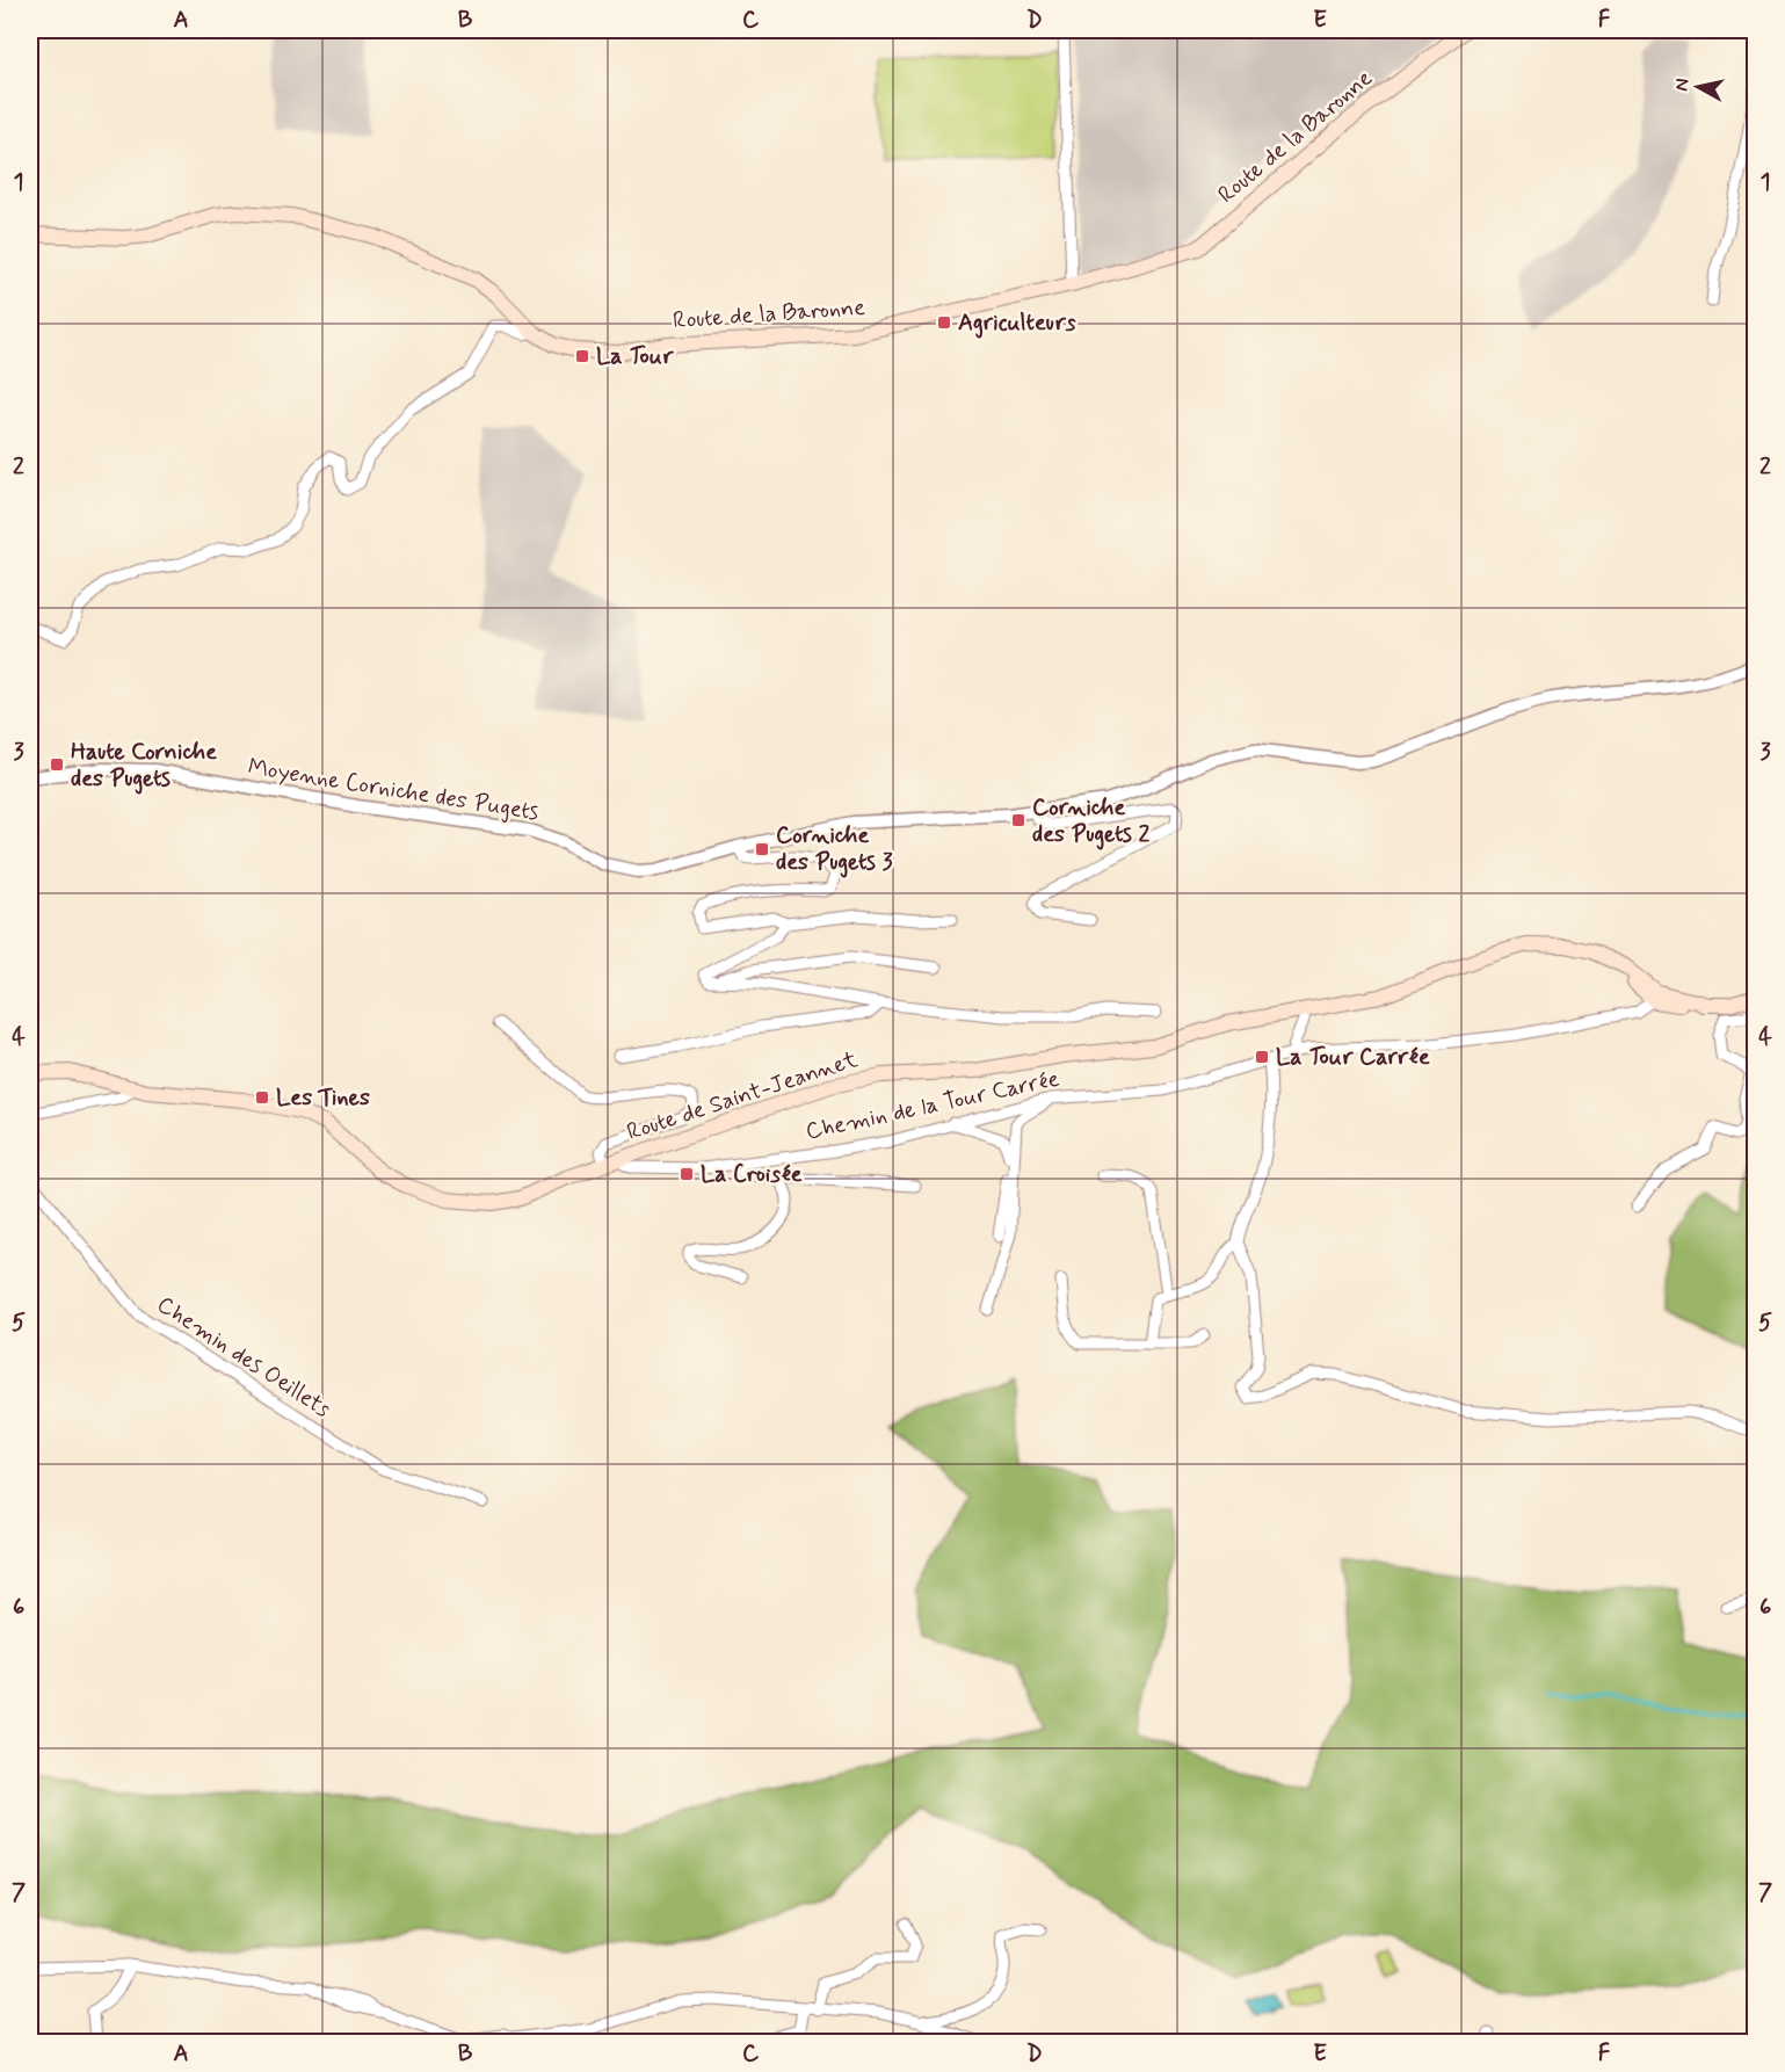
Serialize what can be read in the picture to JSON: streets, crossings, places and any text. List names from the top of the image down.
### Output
{
  "streets": {
    "main road": ["Route de la Baronne", "Route de Saint-Jeannet"],
    "street": ["Moyenne Corniche des Pugets", "Chemin de la Tour Carrée", "Chemin des Oeillets"]
  },
  "crossings": [
    ["Route de Saint-Jeannet", "Chemin de la Tour Carrée"]
  ],
  "places": {
    "transit": [
      "Agriculteurs",
      "La Tour",
      "Haute Corniche des Pugets",
      "Corniche des Pugets 2",
      "Corniche des Pugets 3",
      "La Tour Carrée",
      "Les Tines",
      "La Croisée"
    ]
  },
  "north": "left",
  "grid": {
    "columns": [
      "A",
      "B",
      "C",
      "D",
      "E",
      "F"
    ],
    "rows": [
      "1",
      "2",
      "3",
      "4",
      "5",
      "6",
      "7"
    ]
  }
}
